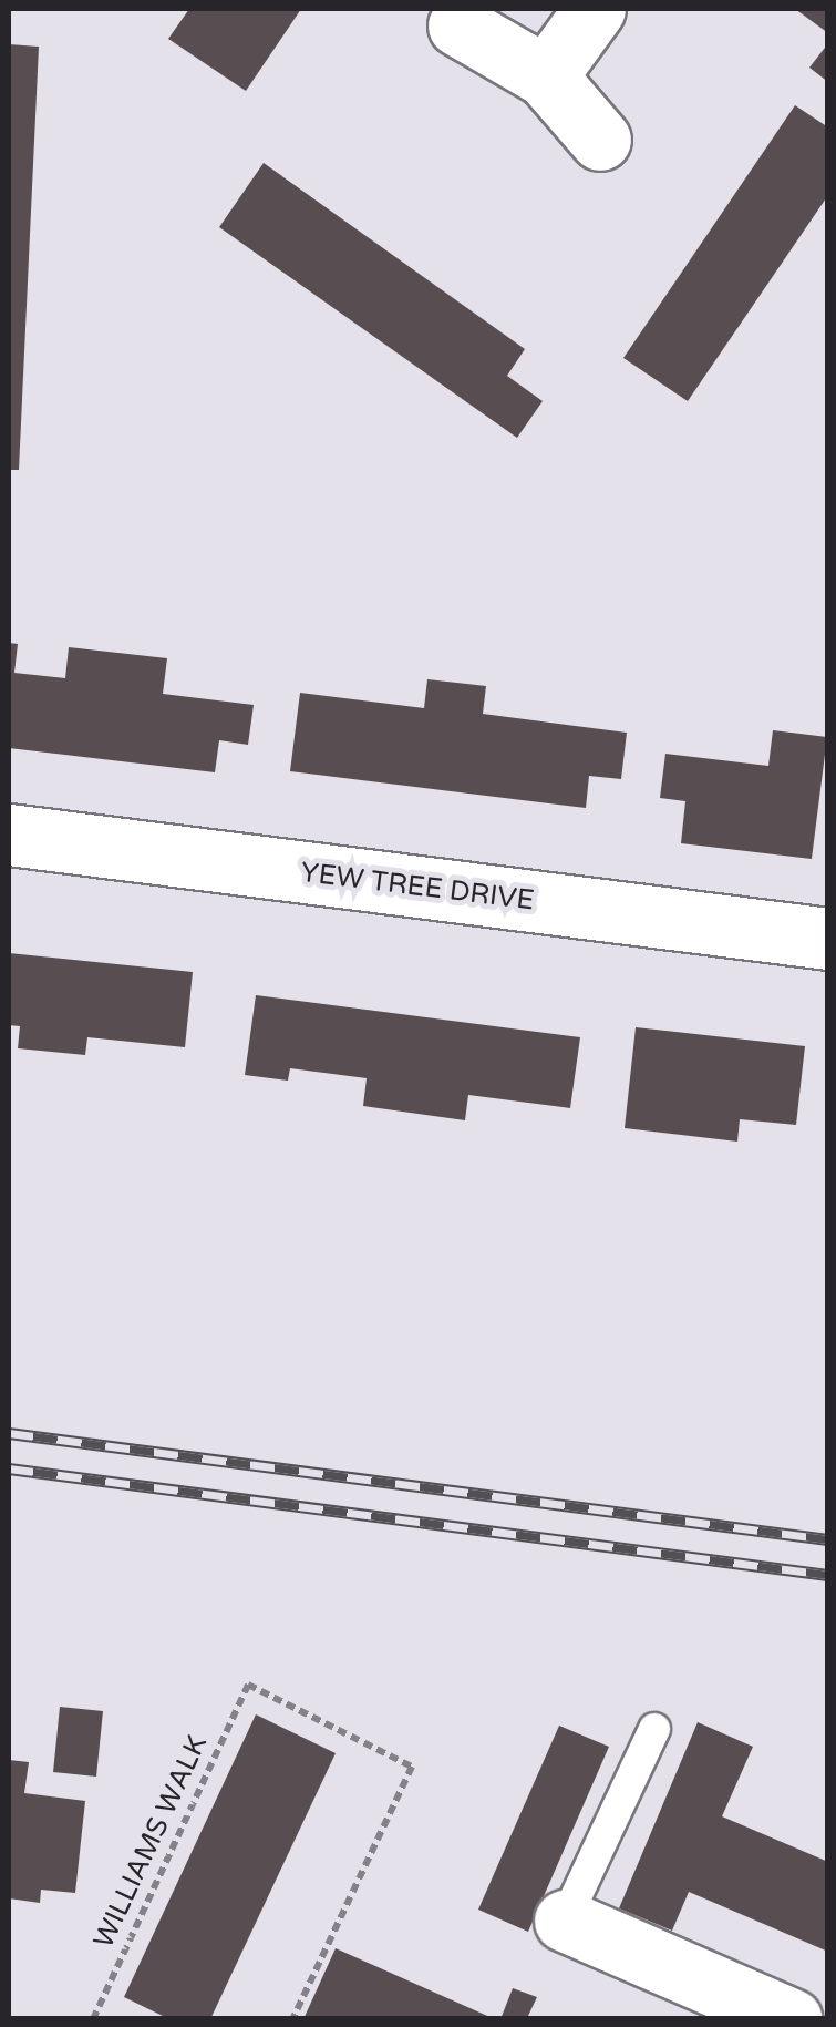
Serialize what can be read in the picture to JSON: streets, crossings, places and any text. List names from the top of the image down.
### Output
{
  "streets": {
    "street": ["YEW TREE DRIVE"],
    "path": ["WILLIAMS WALK"]
  }
}
